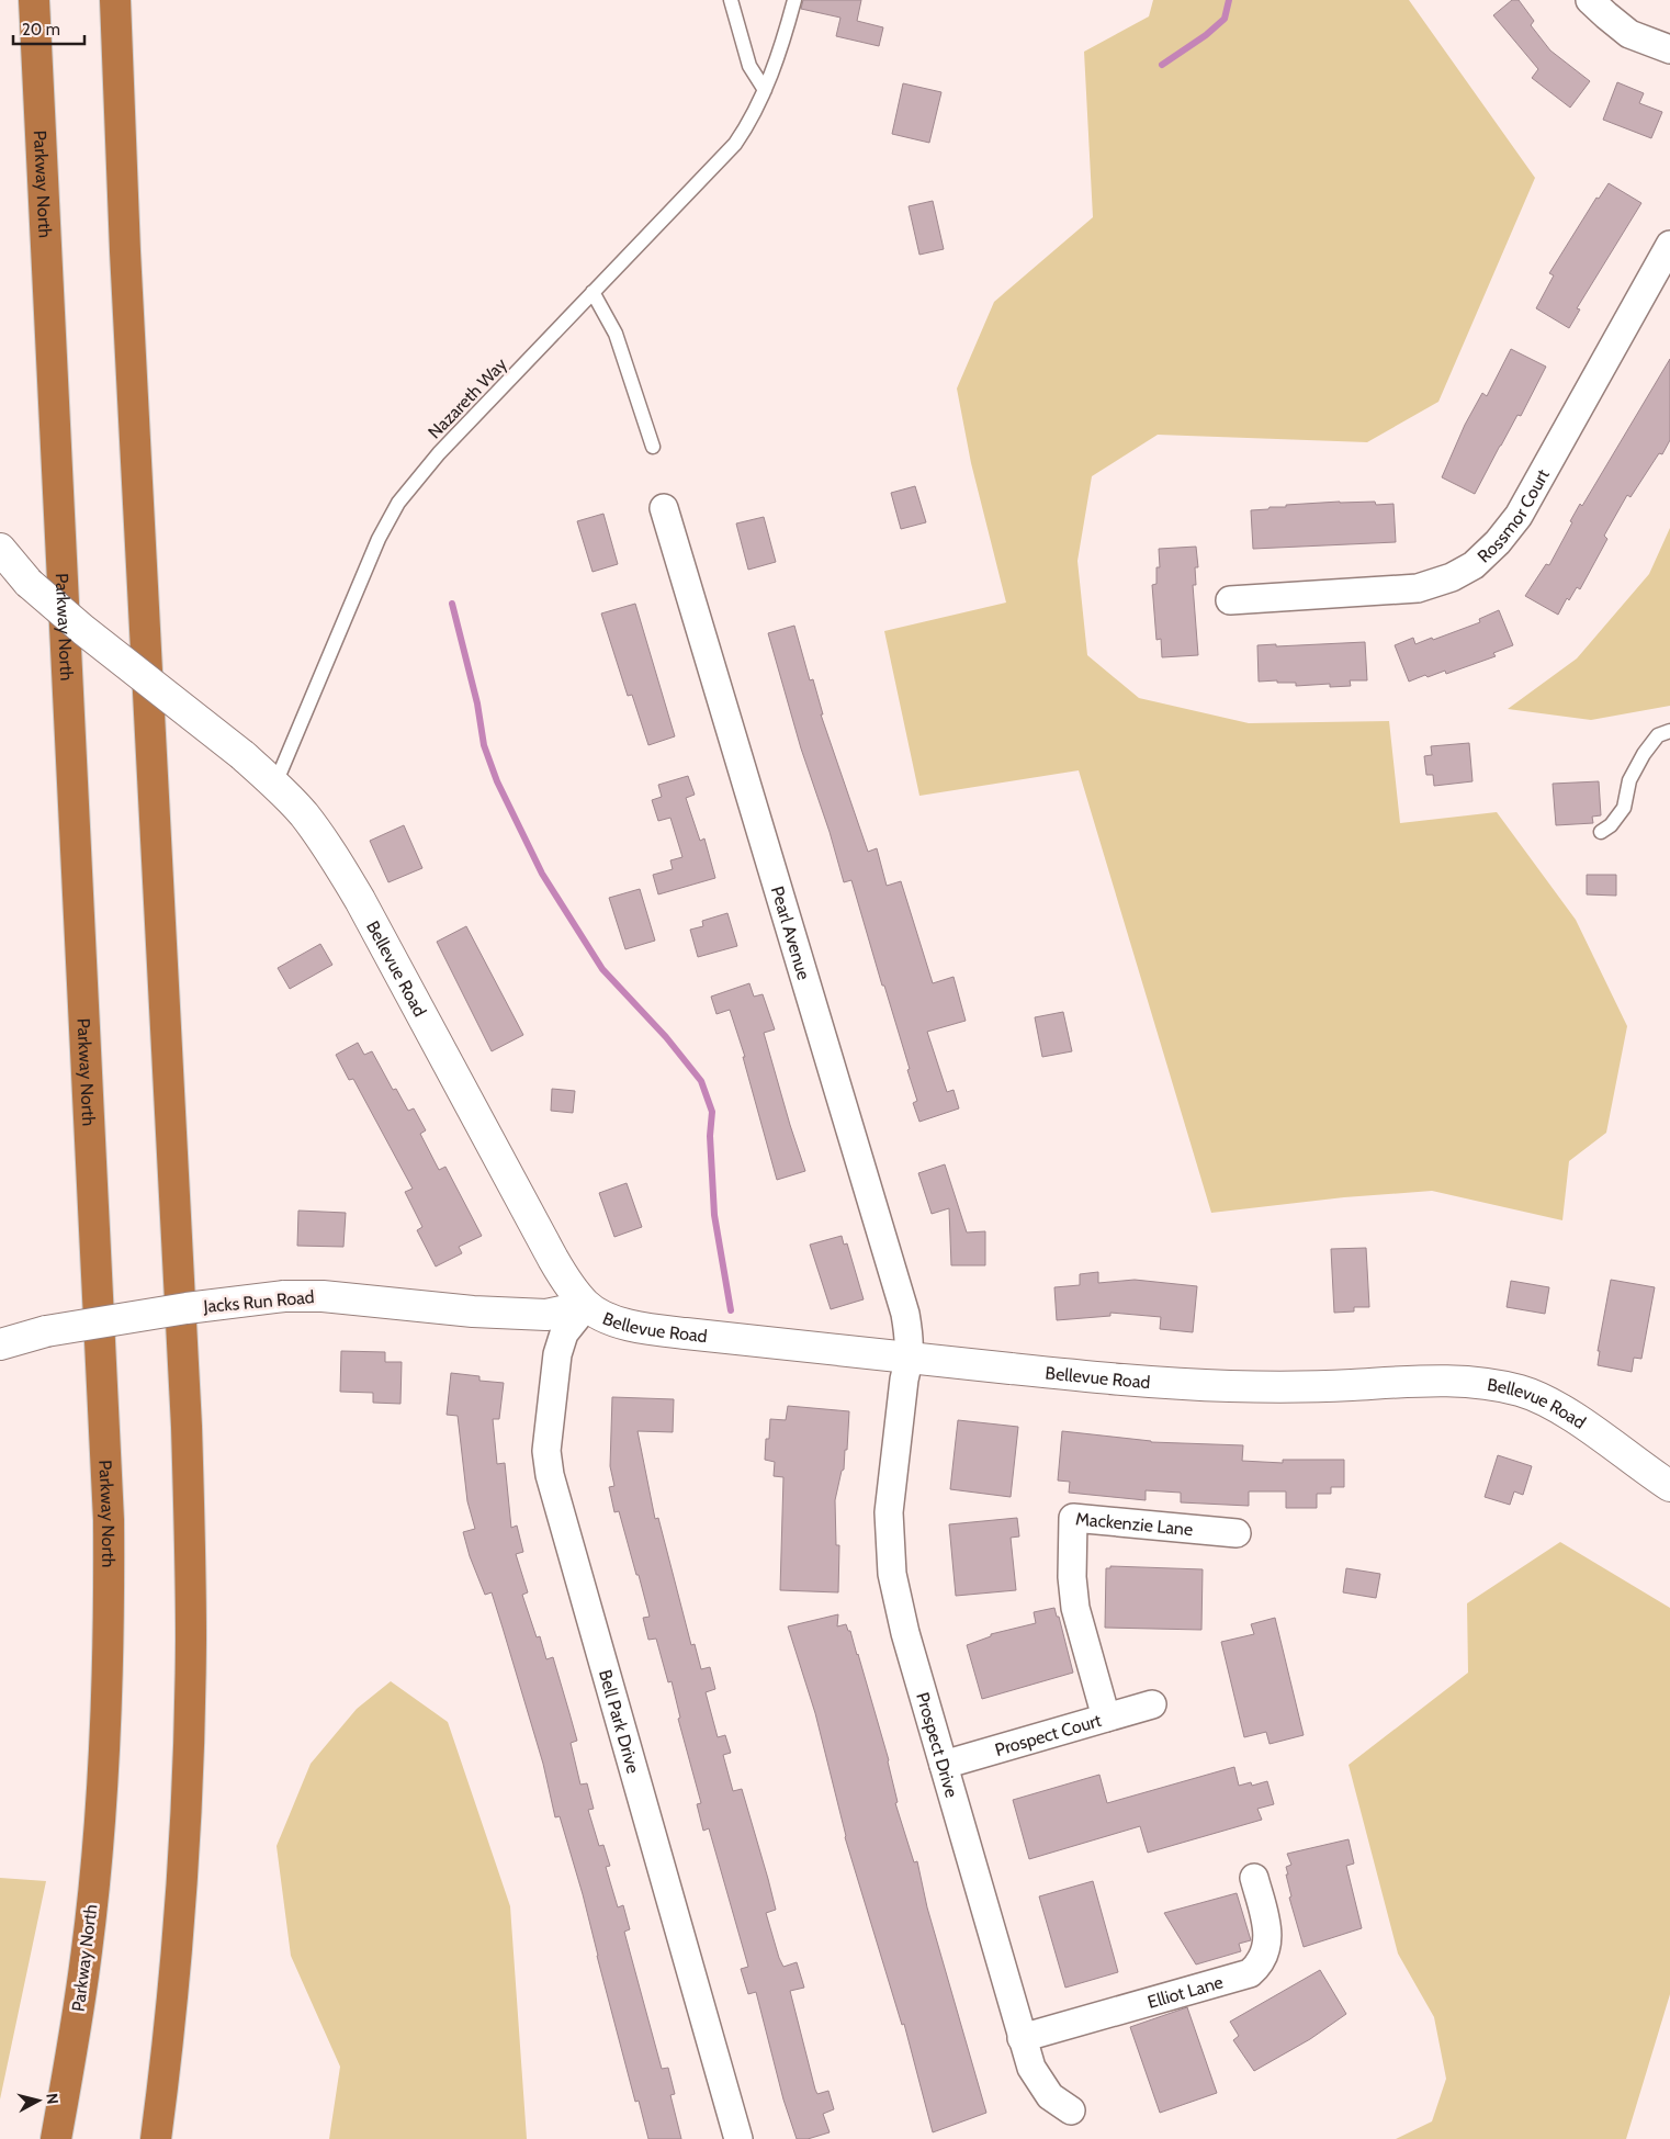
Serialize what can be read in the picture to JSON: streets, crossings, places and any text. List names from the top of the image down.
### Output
{
  "streets": {
    "highway": ["Parkway North"],
    "street": [
      "Rossmor Court",
      "Pearl Avenue",
      "Bellevue Road",
      "Jacks Run Road",
      "Mackenzie Lane",
      "Bell Park Drive",
      "Prospect Court",
      "Prospect Drive",
      "Elliot Lane"
    ],
    "lane": ["Nazareth Way"]
  },
  "crossings": [
    ["Nazareth Way", "Bellevue Road"],
    ["Pearl Avenue", "Bellevue Road"],
    ["Pearl Avenue", "Prospect Drive"],
    ["Bellevue Road", "Jacks Run Road"],
    ["Bellevue Road", "Bell Park Drive"],
    ["Bellevue Road", "Prospect Drive"],
    ["Jacks Run Road", "Bell Park Drive"],
    ["Mackenzie Lane", "Prospect Court"],
    ["Prospect Court", "Prospect Drive"],
    ["Prospect Drive", "Elliot Lane"]
  ],
  "scale_bar": "20 m",
  "north": "right"
}
